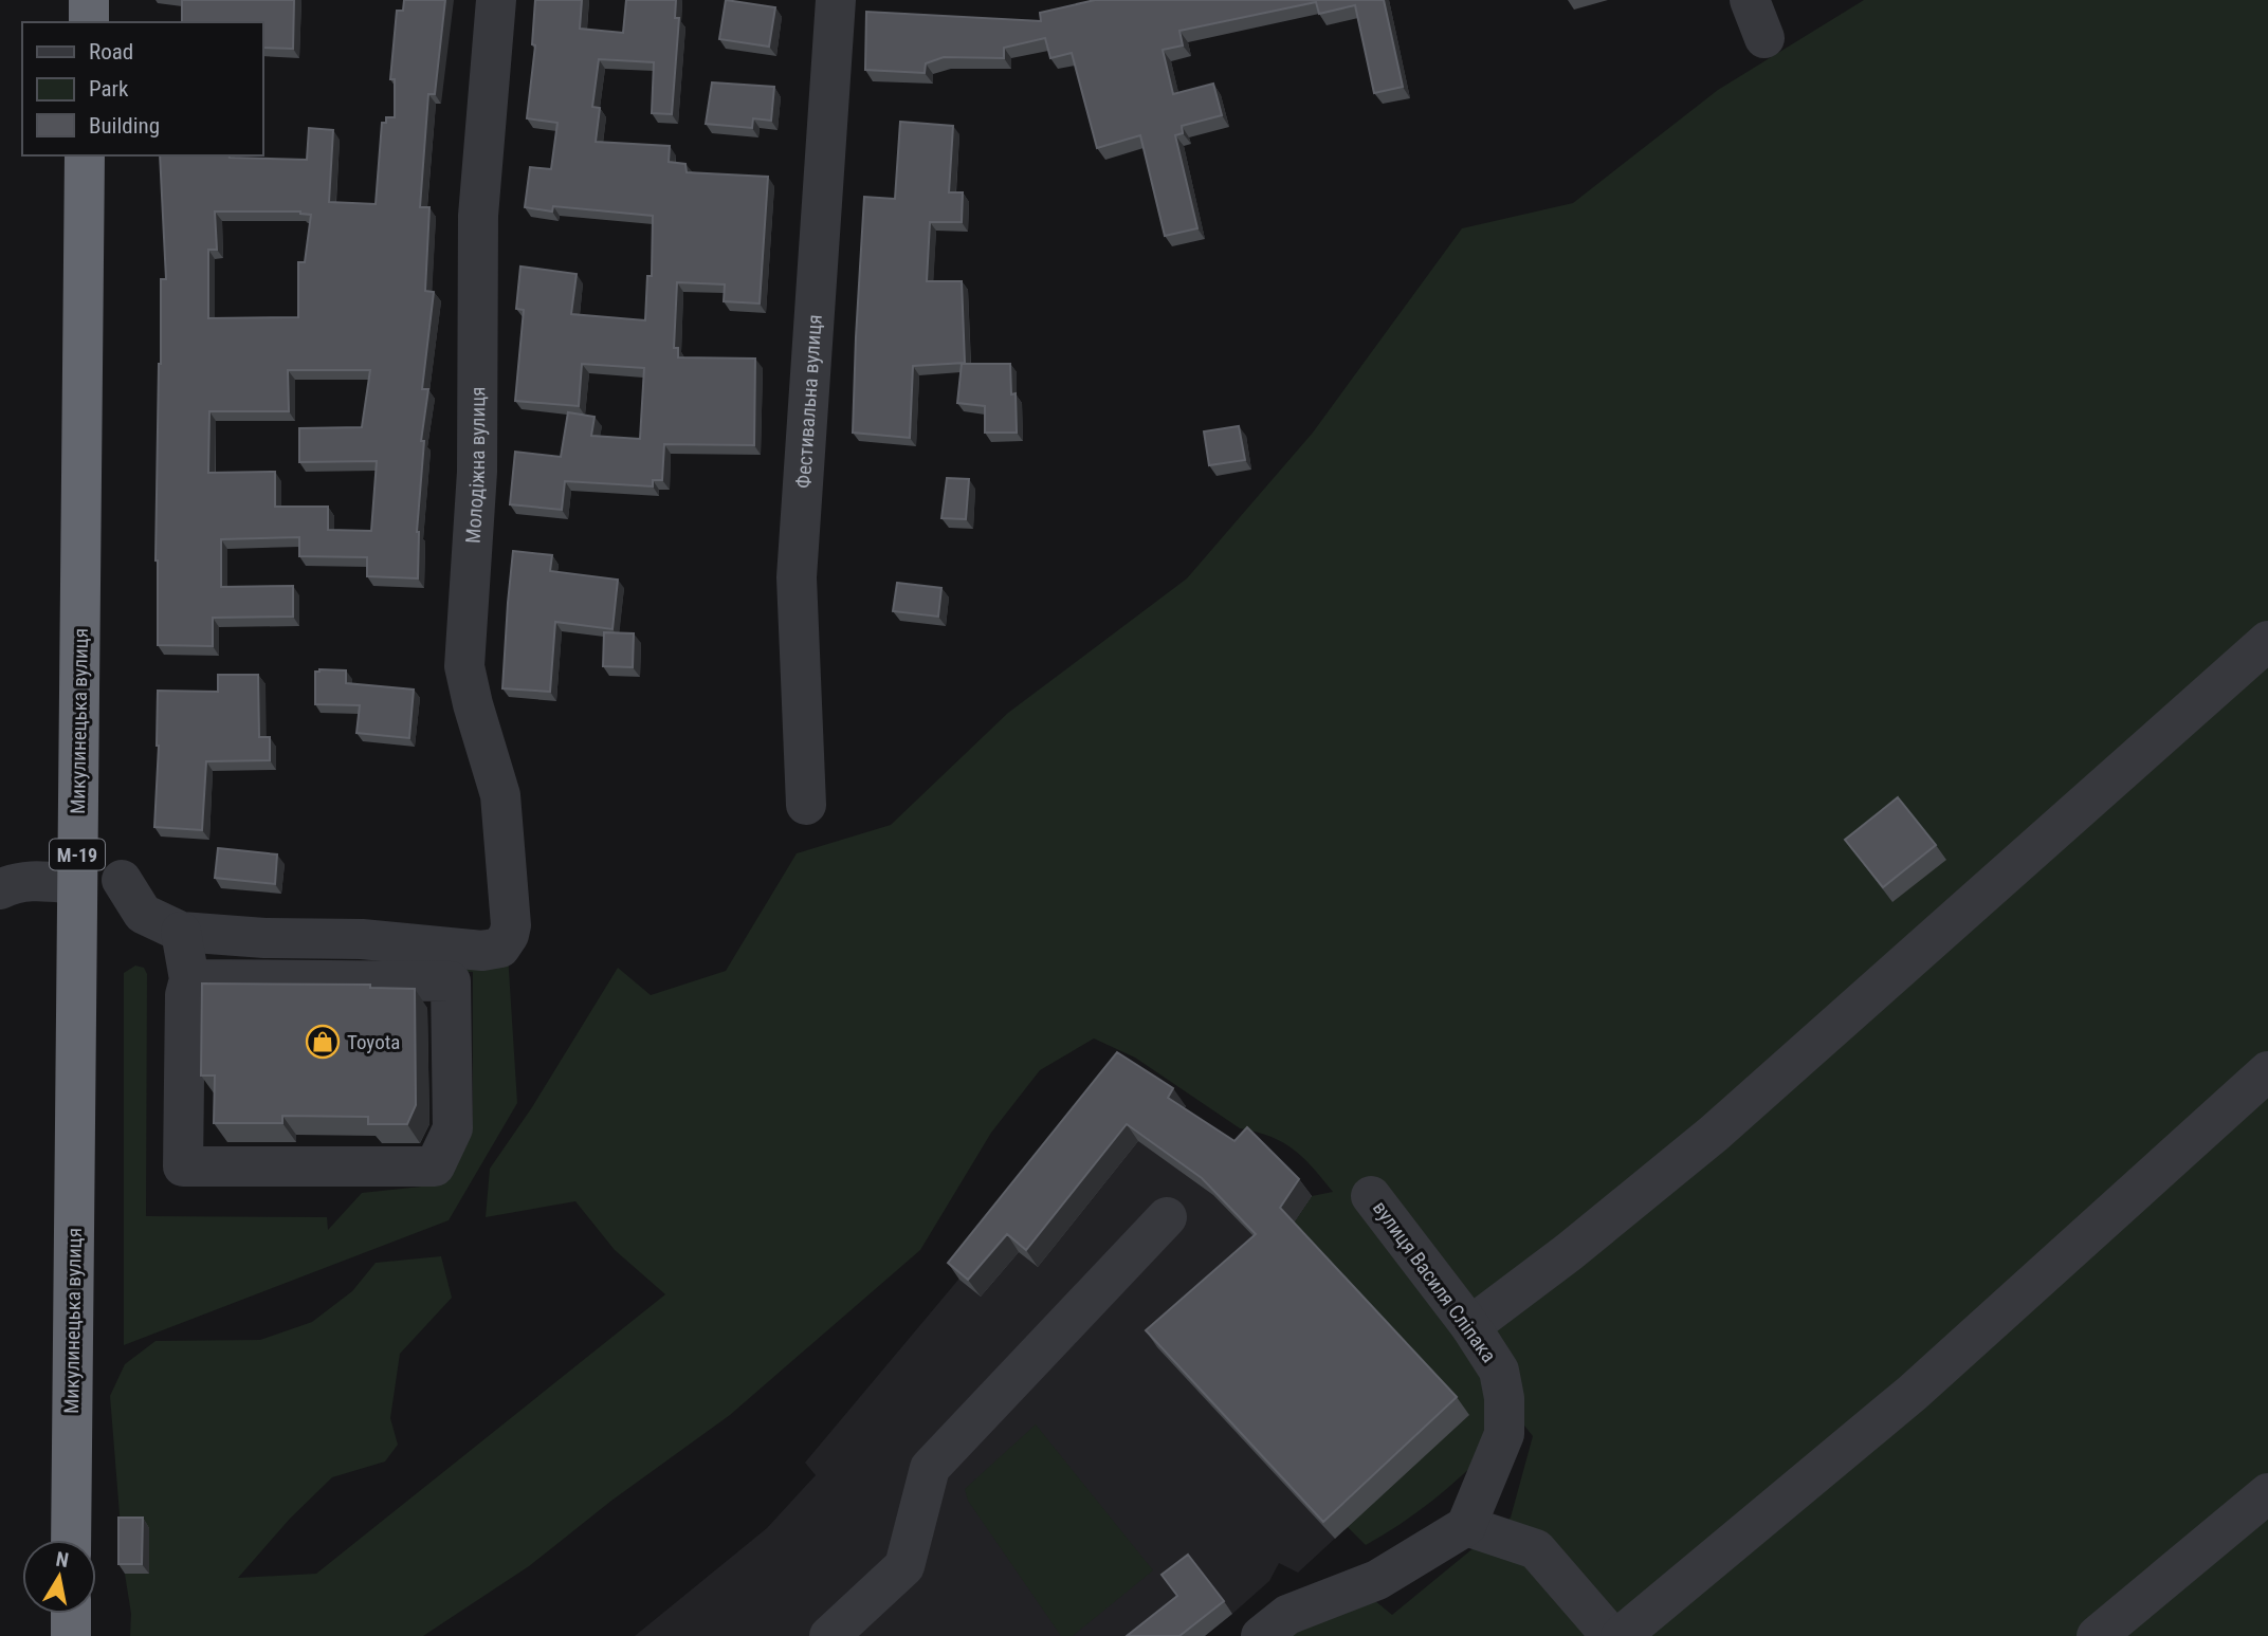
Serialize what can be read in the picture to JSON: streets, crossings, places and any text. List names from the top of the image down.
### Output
{
  "streets": {
    "highway": ["Микулинецька вулиця", "М-19"],
    "street": ["Фестивальна вулиця", "Молодіжна вулиця", "вулиця Василя Сліпака"]
  },
  "places": {
    "shop": ["Toyota"]
  },
  "legend": ["Road", "Park", "Building"],
  "north": "top"
}
